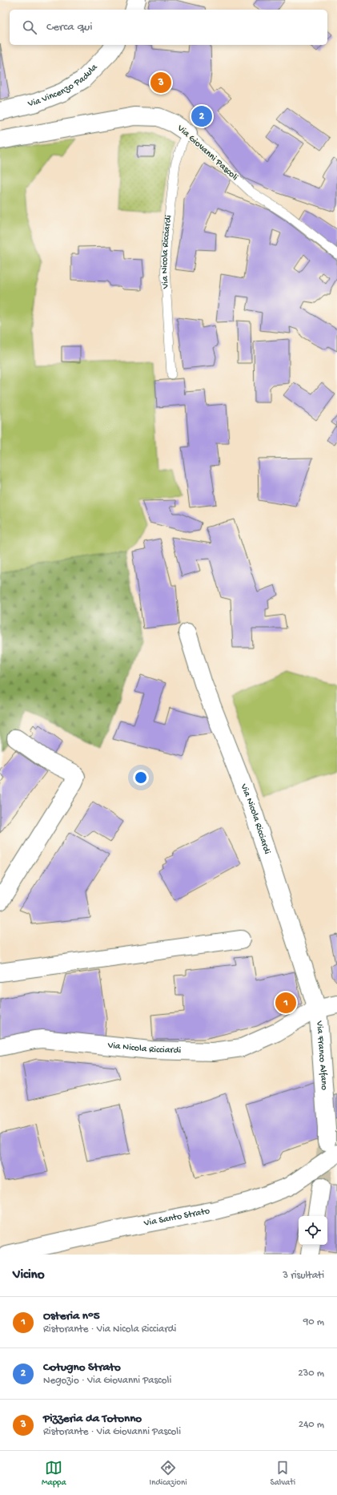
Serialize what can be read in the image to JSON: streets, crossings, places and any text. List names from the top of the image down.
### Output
{
  "streets": {
    "street": [
      "Via Vincenzo Padula",
      "Via Giovanni Pascoli",
      "Via Nicola Ricciardi",
      "Via Franco Alfano",
      "Via Santo Strato"
    ]
  },
  "crossings": [
    ["Via Giovanni Pascoli", "Via Nicola Ricciardi"],
    ["Via Nicola Ricciardi", "Via Franco Alfano"],
    ["Via Franco Alfano", "Via Santo Strato"]
  ],
  "page": {
    "search": "Cerca qui",
    "pins": ["3", "2", "1"],
    "heading": ["Vicino", "3 risultati"],
    "list": [
      {
        "mark": "1",
        "name": "Osteria n°5",
        "note": "Ristorante · Via Nicola Ricciardi",
        "value": "90 m"
      },
      {
        "mark": "2",
        "name": "Cotugno Strato",
        "note": "Negozio · Via Giovanni Pascoli",
        "value": "230 m"
      },
      {
        "mark": "3",
        "name": "Pizzeria da Totonno",
        "note": "Ristorante · Via Giovanni Pascoli",
        "value": "240 m"
      }
    ],
    "nav": ["Mappa", "Indicazioni", "Salvati"]
  }
}
